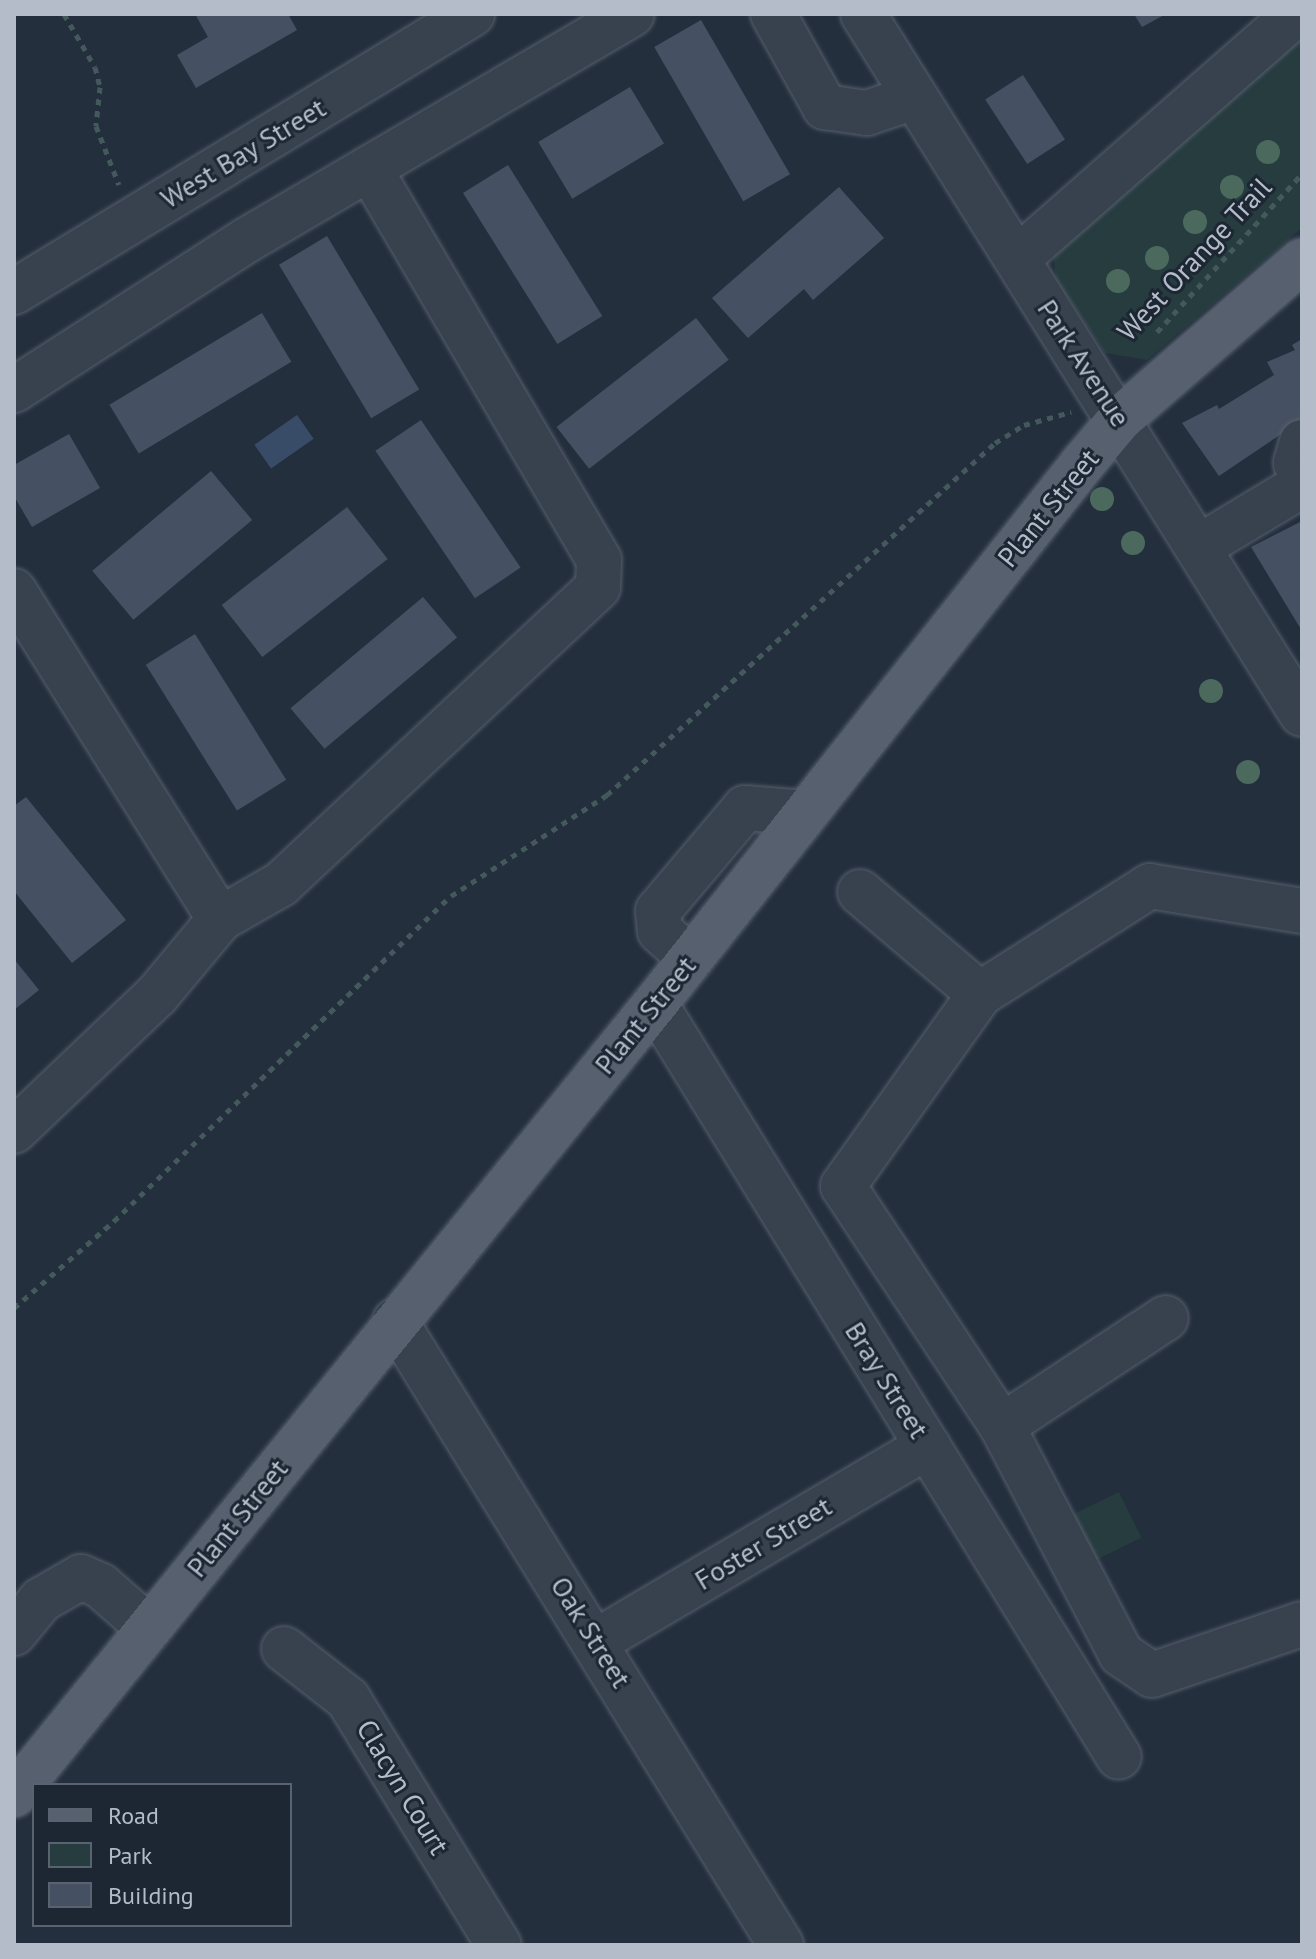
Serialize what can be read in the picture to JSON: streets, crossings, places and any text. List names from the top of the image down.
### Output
{
  "streets": {
    "main road": ["Plant Street"],
    "street": [
      "West Bay Street",
      "Park Avenue",
      "Bray Street",
      "Foster Street",
      "Oak Street",
      "Clacyn Court"
    ],
    "path": ["West Orange Trail"]
  },
  "crossings": [
    ["Park Avenue", "Plant Street"],
    ["Plant Street", "Bray Street"],
    ["Plant Street", "Oak Street"],
    ["Bray Street", "Foster Street"],
    ["Foster Street", "Oak Street"]
  ],
  "legend": ["Road", "Park", "Building"]
}
